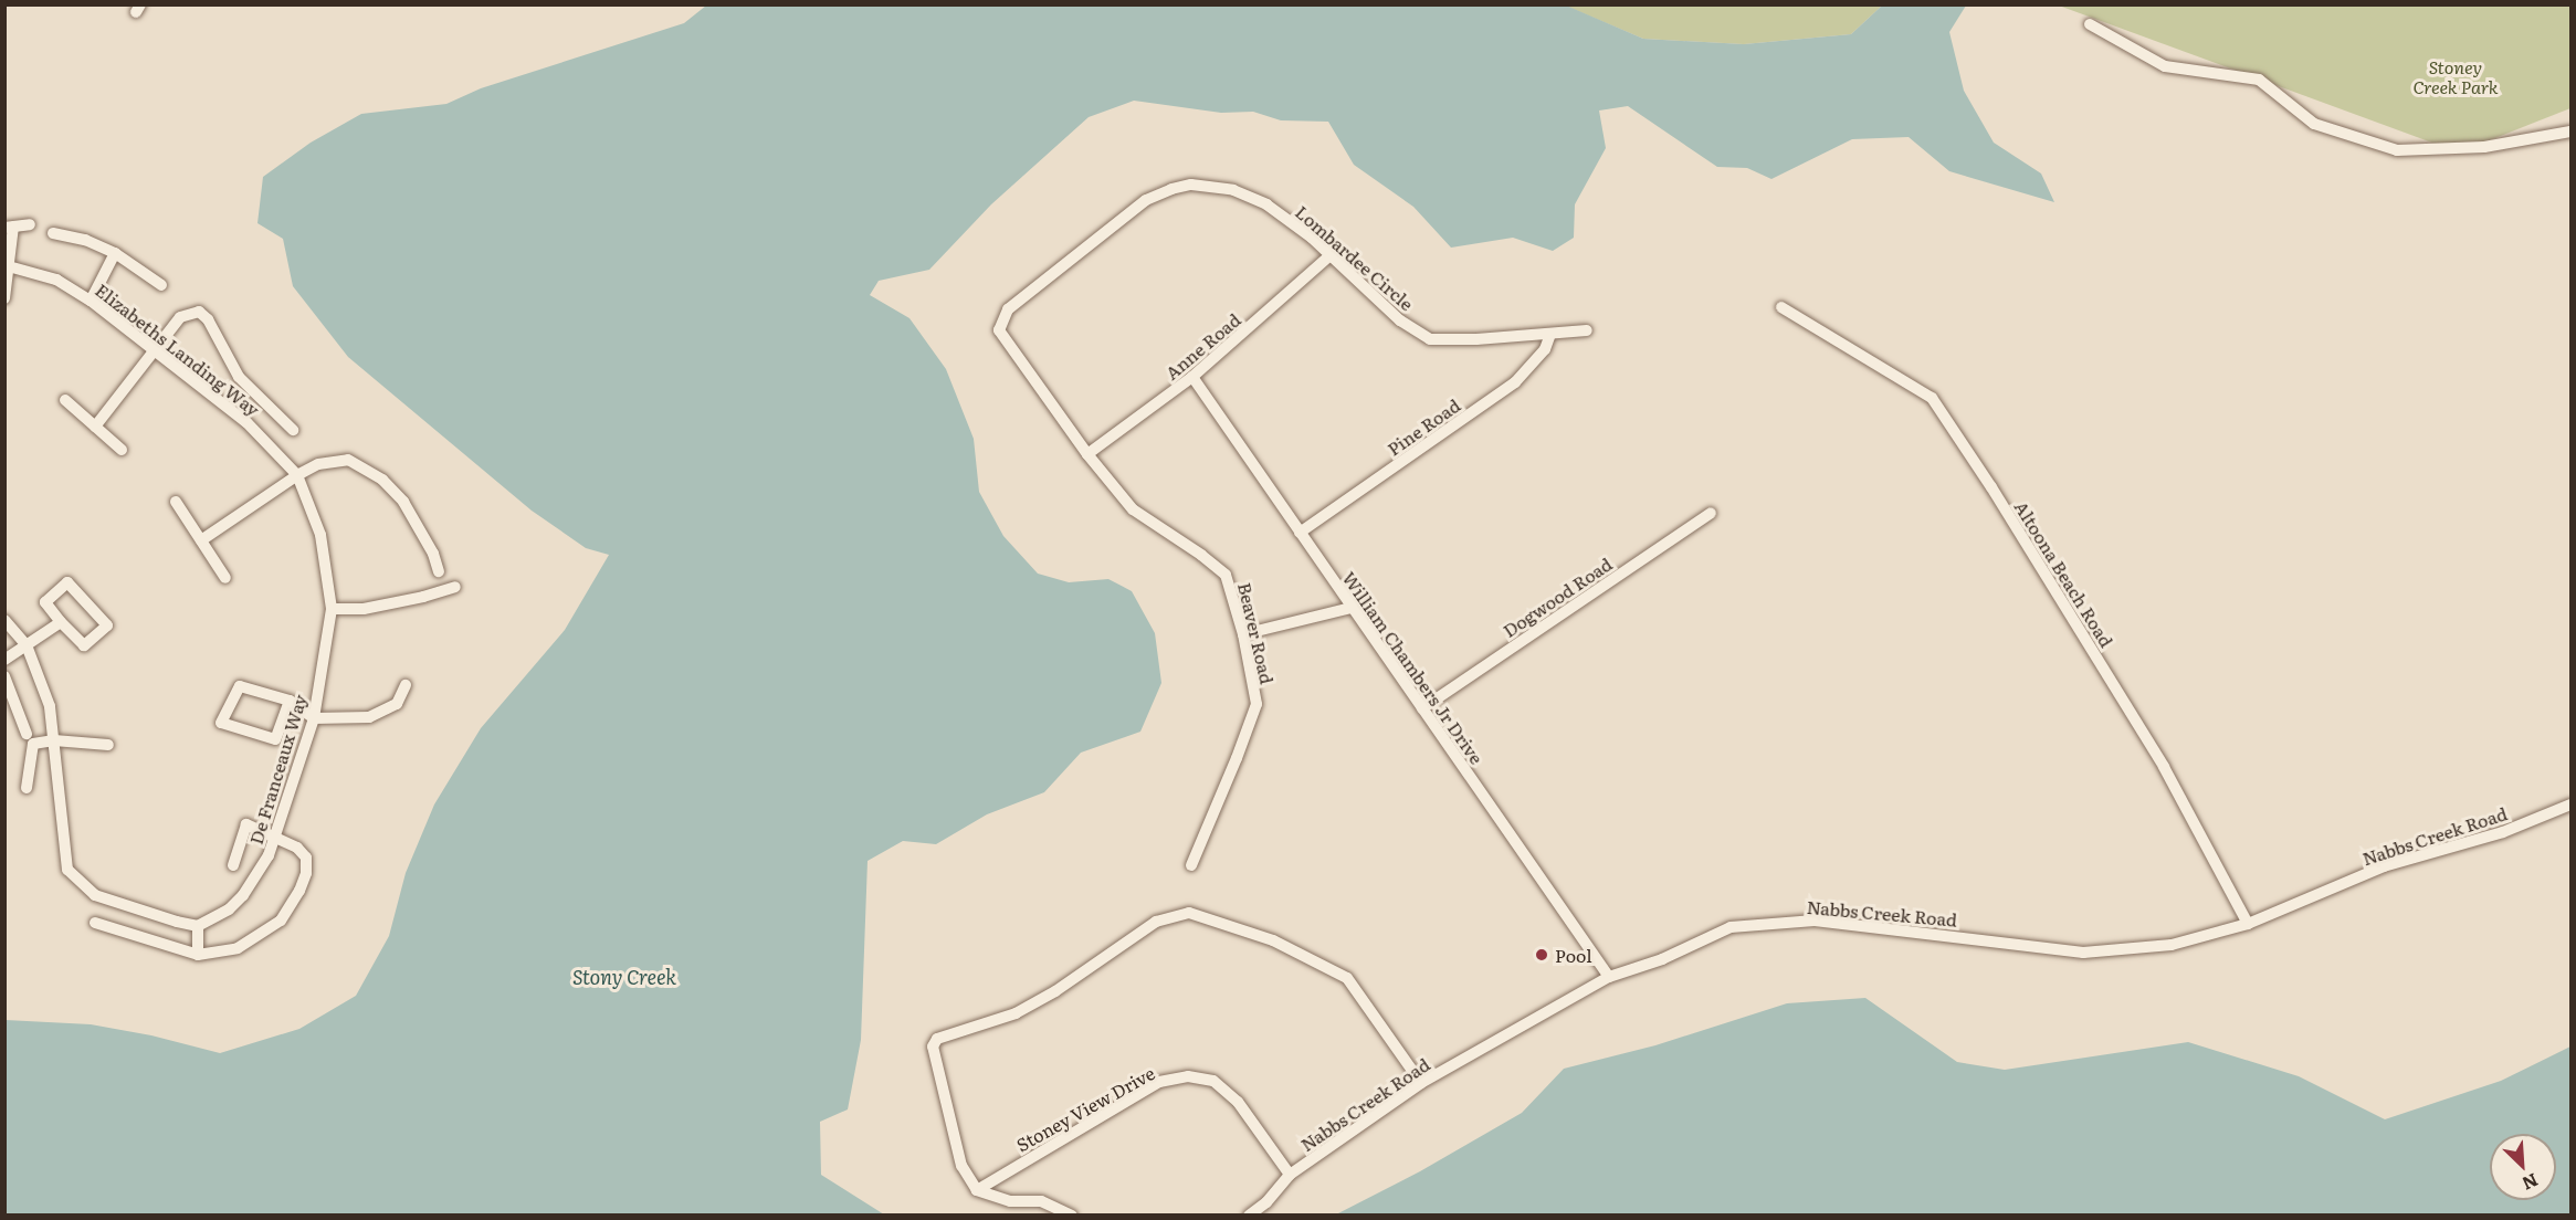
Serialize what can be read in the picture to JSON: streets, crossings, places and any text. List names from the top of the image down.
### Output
{
  "streets": {
    "street": [
      "Lombardee Circle",
      "Anne Road",
      "Elizabeths Landing Way",
      "Pine Road",
      "Altoona Beach Road",
      "Dogwood Road",
      "Beaver Road",
      "William Chambers Jr Drive",
      "De Franceaux Way",
      "Nabbs Creek Road",
      "Stoney View Drive"
    ]
  },
  "crossings": [
    ["Lombardee Circle", "Anne Road"],
    ["Lombardee Circle", "Pine Road"],
    ["Lombardee Circle", "Beaver Road"],
    ["Anne Road", "Beaver Road"],
    ["Anne Road", "William Chambers Jr Drive"],
    ["Elizabeths Landing Way", "De Franceaux Way"],
    ["Pine Road", "William Chambers Jr Drive"],
    ["Altoona Beach Road", "Nabbs Creek Road"],
    ["Dogwood Road", "William Chambers Jr Drive"],
    ["William Chambers Jr Drive", "Nabbs Creek Road"],
    ["Nabbs Creek Road", "Stoney View Drive"]
  ],
  "water": ["Stony Creek"],
  "parks": ["Stoney Creek Park"],
  "places": ["Pool"],
  "north": "bottom right"
}
